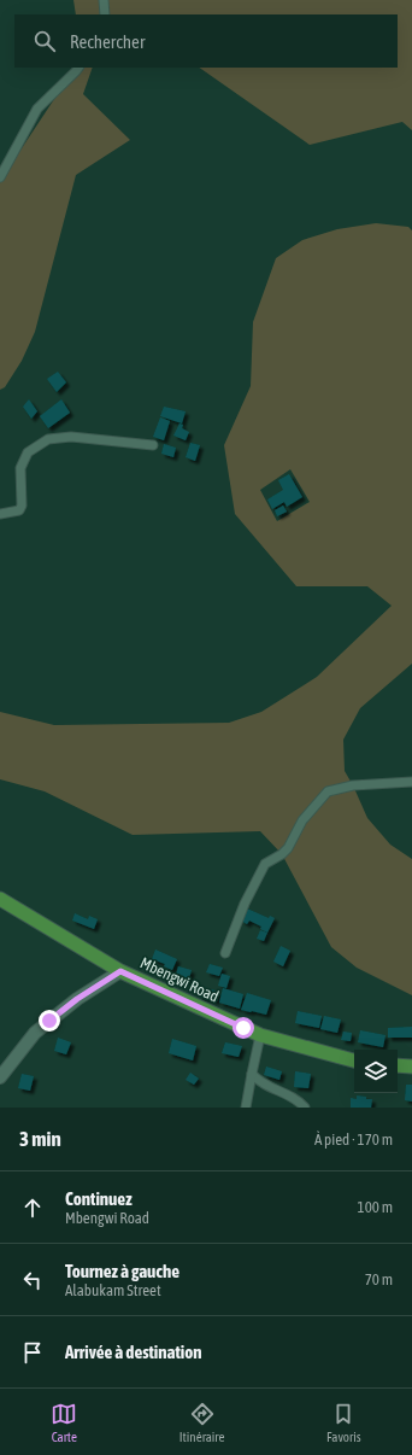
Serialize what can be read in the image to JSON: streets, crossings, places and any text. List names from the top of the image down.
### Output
{
  "streets": {
    "main road": ["Mbengwi Road"]
  },
  "page": {
    "search": "Rechercher",
    "heading": ["3 min", "À pied · 170 m"],
    "list": [
      ["Continuez", "Mbengwi Road", "100 m"],
      ["Tournez à gauche", "Alabukam Street", "70 m"],
      "Arrivée à destination"
    ],
    "nav": ["Carte", "Itinéraire", "Favoris"]
  }
}
